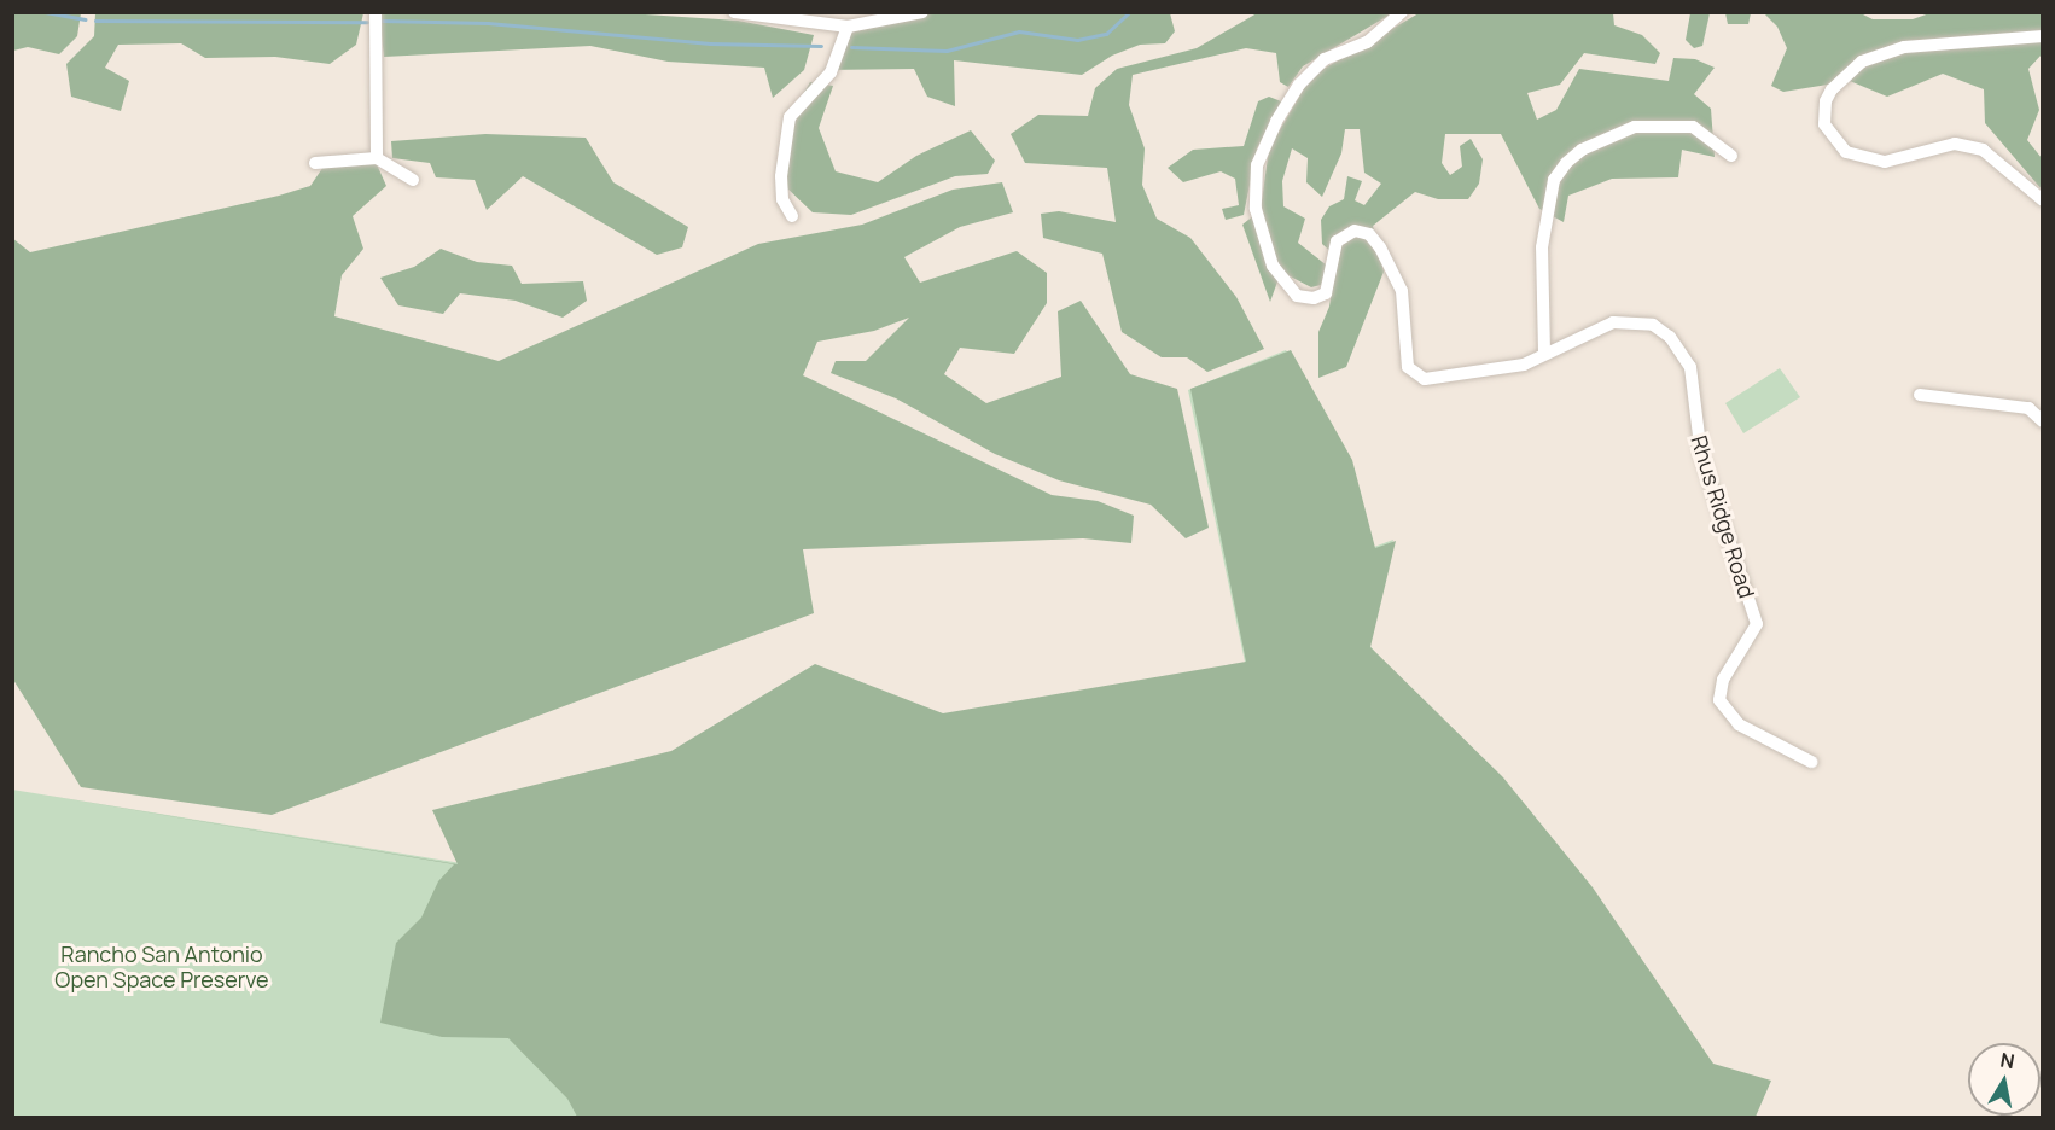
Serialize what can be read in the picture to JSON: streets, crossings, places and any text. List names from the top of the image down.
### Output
{
  "streets": {
    "street": ["Rhus Ridge Road"]
  },
  "parks": ["Rancho San Antonio Open Space Preserve"],
  "north": "top"
}
